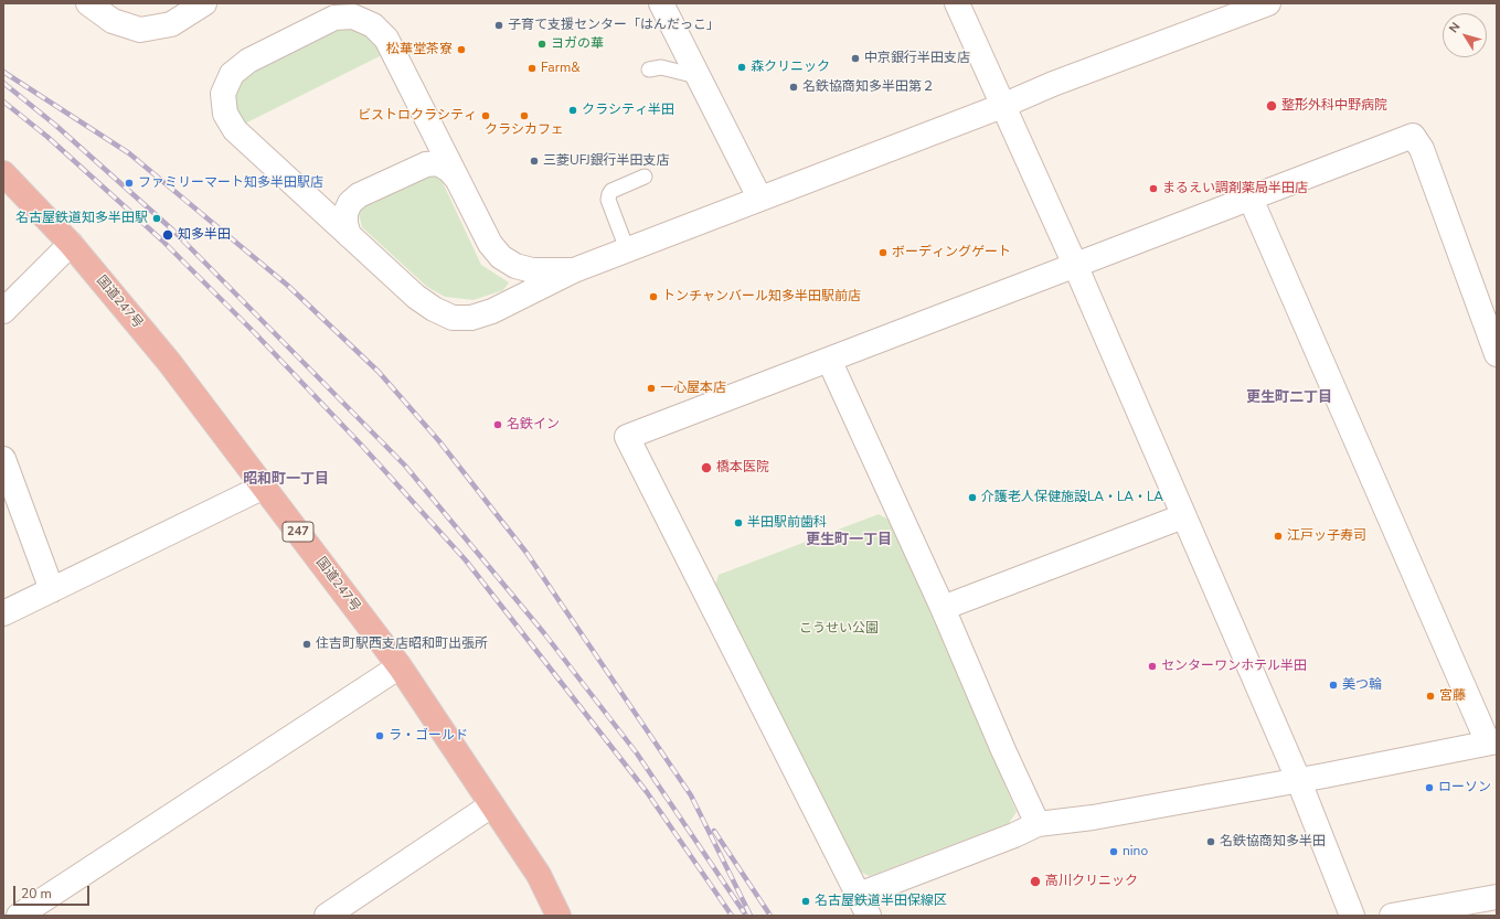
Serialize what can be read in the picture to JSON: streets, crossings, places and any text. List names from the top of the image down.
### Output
{
  "streets": {
    "highway": ["国道247号", "247"]
  },
  "districts": ["更生町二丁目", "昭和町一丁目", "更生町一丁目"],
  "parks": ["こうせい公園"],
  "places": [
    "子育て支援センター「はんだっこ」",
    "ヨガの華",
    "松華堂茶寮",
    "中京銀行半田支店",
    "森クリニック",
    "Farm&",
    "名鉄協商知多半田第２",
    "整形外科中野病院",
    "クラシティ半田",
    "ビストロクラシティ",
    "クラシカフェ",
    "三菱UFJ銀行半田支店",
    "ファミリーマート知多半田駅店",
    "まるえい調剤薬局半田店",
    "名古屋鉄道知多半田駅",
    "知多半田",
    "ボーディングゲート",
    "トンチャンバール知多半田駅前店",
    "一心屋本店",
    "名鉄イン",
    "橋本医院",
    "介護老人保健施設LA・LA・LA",
    "半田駅前歯科",
    "江戸ッ子寿司",
    "住吉町駅西支店昭和町出張所",
    "センターワンホテル半田",
    "美つ輪",
    "宮藤",
    "ラ・ゴールド",
    "ローソン",
    "名鉄協商知多半田",
    "nino",
    "高川クリニック",
    "名古屋鉄道半田保線区"
  ],
  "scale_bar": "20 m",
  "north": "top left"
}
